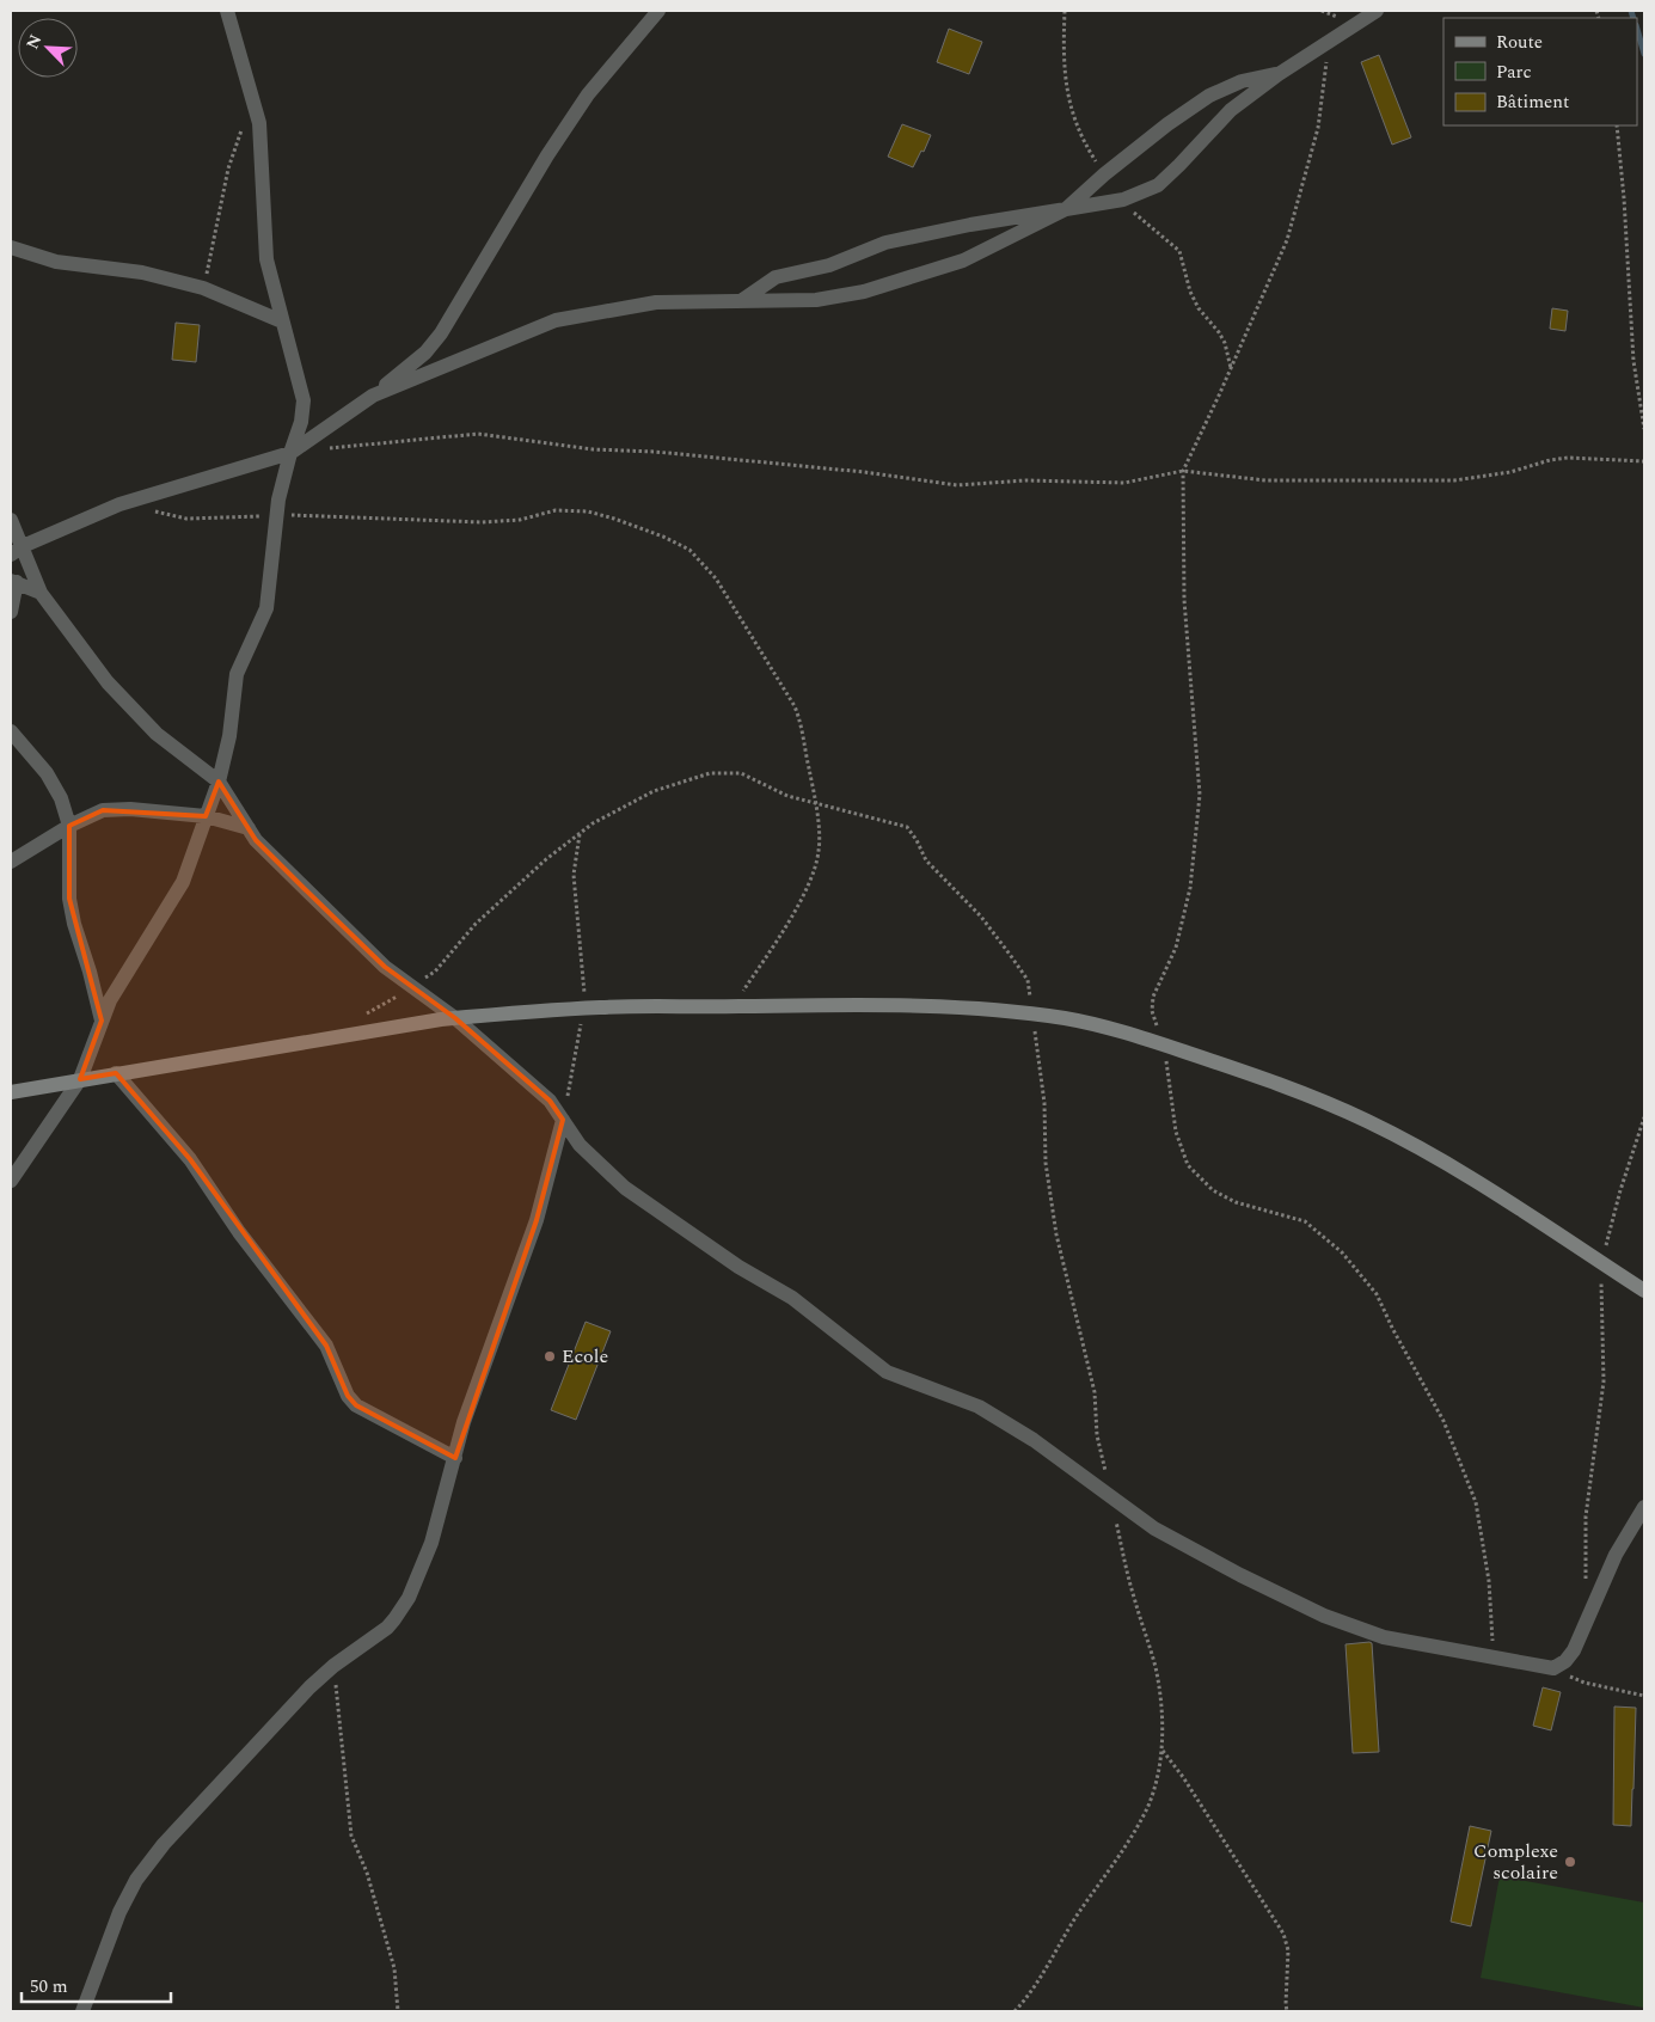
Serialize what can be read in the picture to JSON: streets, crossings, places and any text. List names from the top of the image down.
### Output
{
  "places": ["Ecole", "Complexe scolaire"],
  "legend": ["Route", "Parc", "Bâtiment"],
  "scale_bar": "50 m",
  "north": "top left"
}
